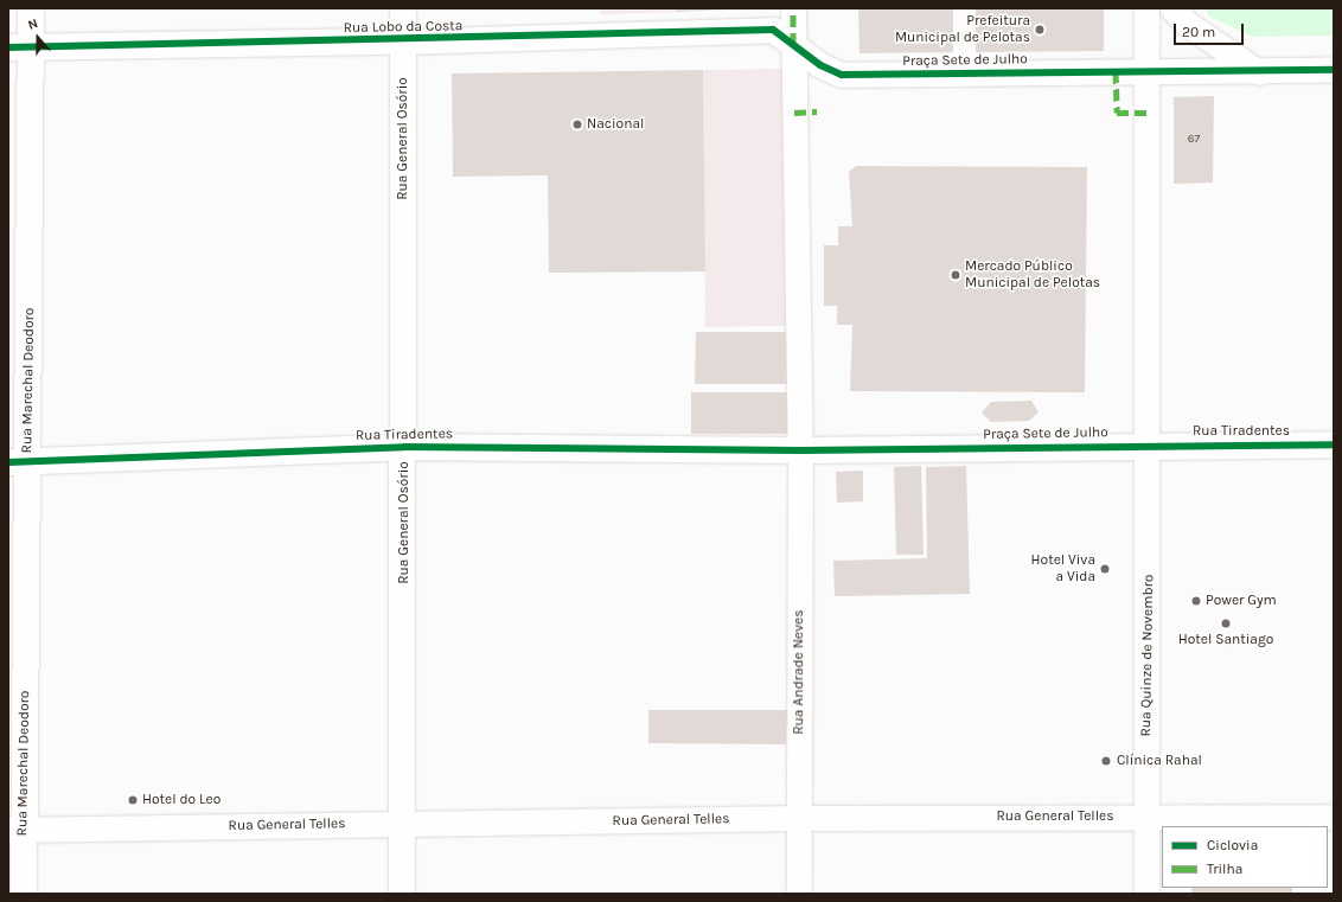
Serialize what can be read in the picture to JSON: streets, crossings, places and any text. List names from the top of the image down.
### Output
{
  "streets": {
    "street": [
      "Rua Lobo da Costa",
      "Praça Sete de Julho",
      "Rua General Osório",
      "Rua Marechal Deodoro",
      "Rua Tiradentes",
      "Rua Quinze de Novembro",
      "Rua Andrade Neves",
      "Rua General Telles"
    ]
  },
  "crossings": [
    ["Rua Lobo da Costa", "Praça Sete de Julho"],
    ["Rua Lobo da Costa", "Rua General Osório"],
    ["Rua Lobo da Costa", "Rua Marechal Deodoro"],
    ["Praça Sete de Julho", "Rua Tiradentes"],
    ["Praça Sete de Julho", "Rua Quinze de Novembro"],
    ["Praça Sete de Julho", "Rua Andrade Neves"],
    ["Rua General Osório", "Rua Tiradentes"],
    ["Rua General Osório", "Rua General Telles"],
    ["Rua Marechal Deodoro", "Rua Tiradentes"],
    ["Rua Marechal Deodoro", "Rua General Telles"],
    ["Rua Tiradentes", "Rua Quinze de Novembro"],
    ["Rua Tiradentes", "Rua Andrade Neves"],
    ["Rua Quinze de Novembro", "Rua General Telles"],
    ["Rua Andrade Neves", "Rua General Telles"]
  ],
  "places": [
    "Prefeitura Municipal de Pelotas",
    "Nacional",
    "Mercado Público Municipal de Pelotas",
    "Hotel Viva a Vida",
    "Power Gym",
    "Hotel Santiago",
    "Clínica Rahal",
    "Hotel do Leo"
  ],
  "house_numbers": ["67"],
  "legend": ["Ciclovia", "Trilha"],
  "scale_bar": "20 m",
  "north": "top"
}
